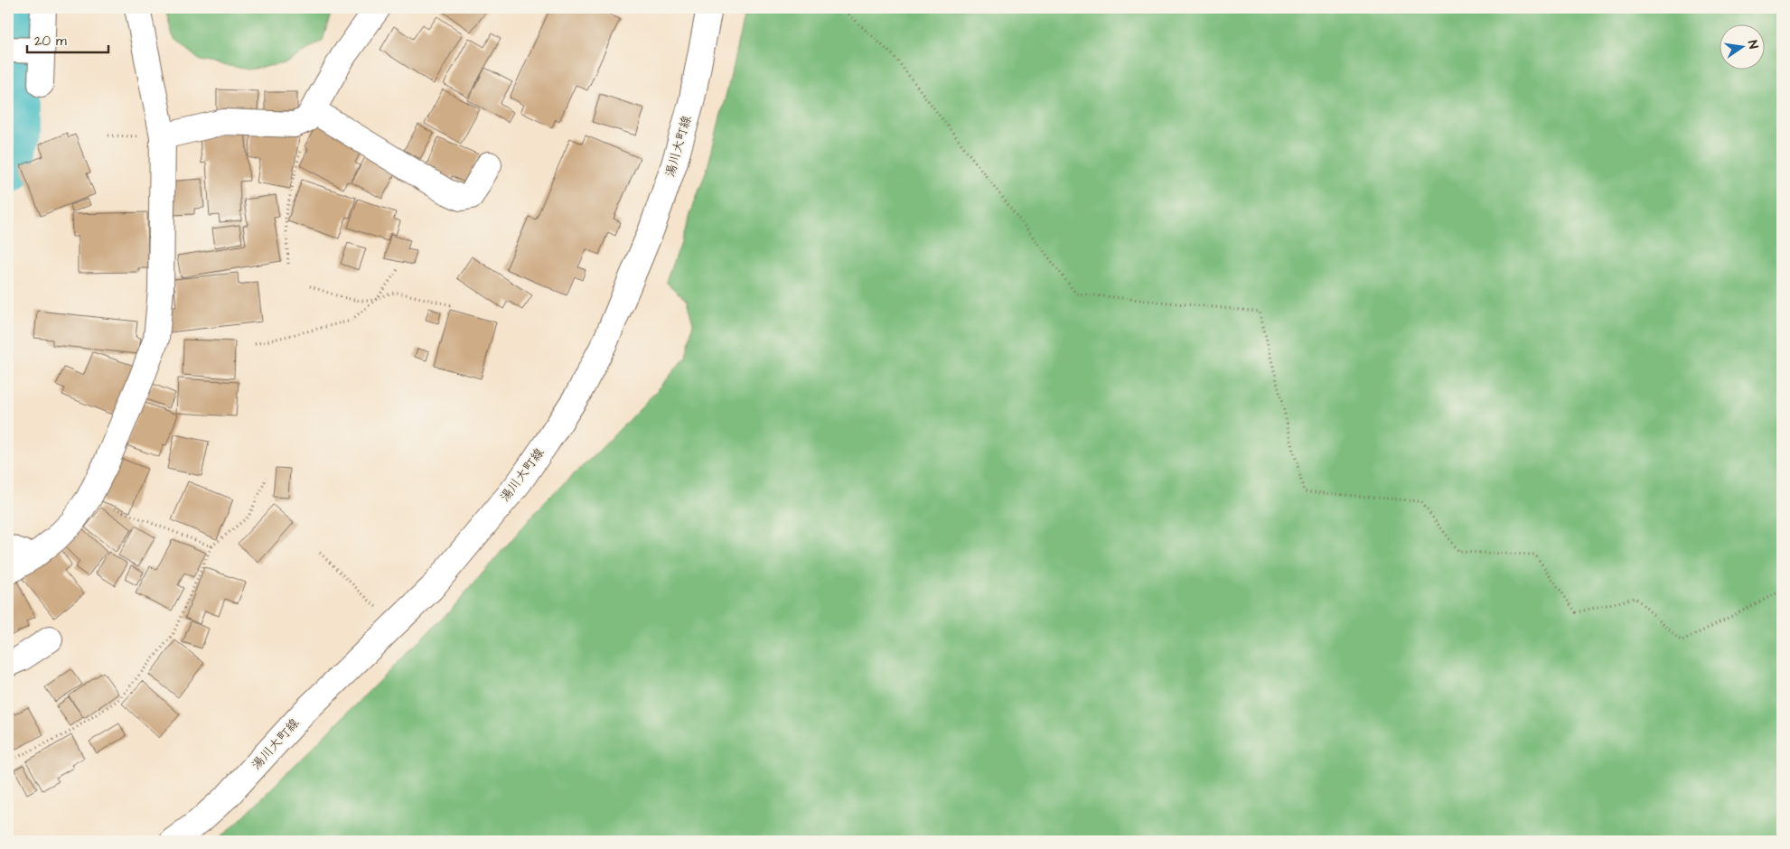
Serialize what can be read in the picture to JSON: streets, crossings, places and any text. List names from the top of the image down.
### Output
{
  "streets": {
    "main road": ["湯川大町線"]
  },
  "scale_bar": "20 m",
  "north": "right"
}
